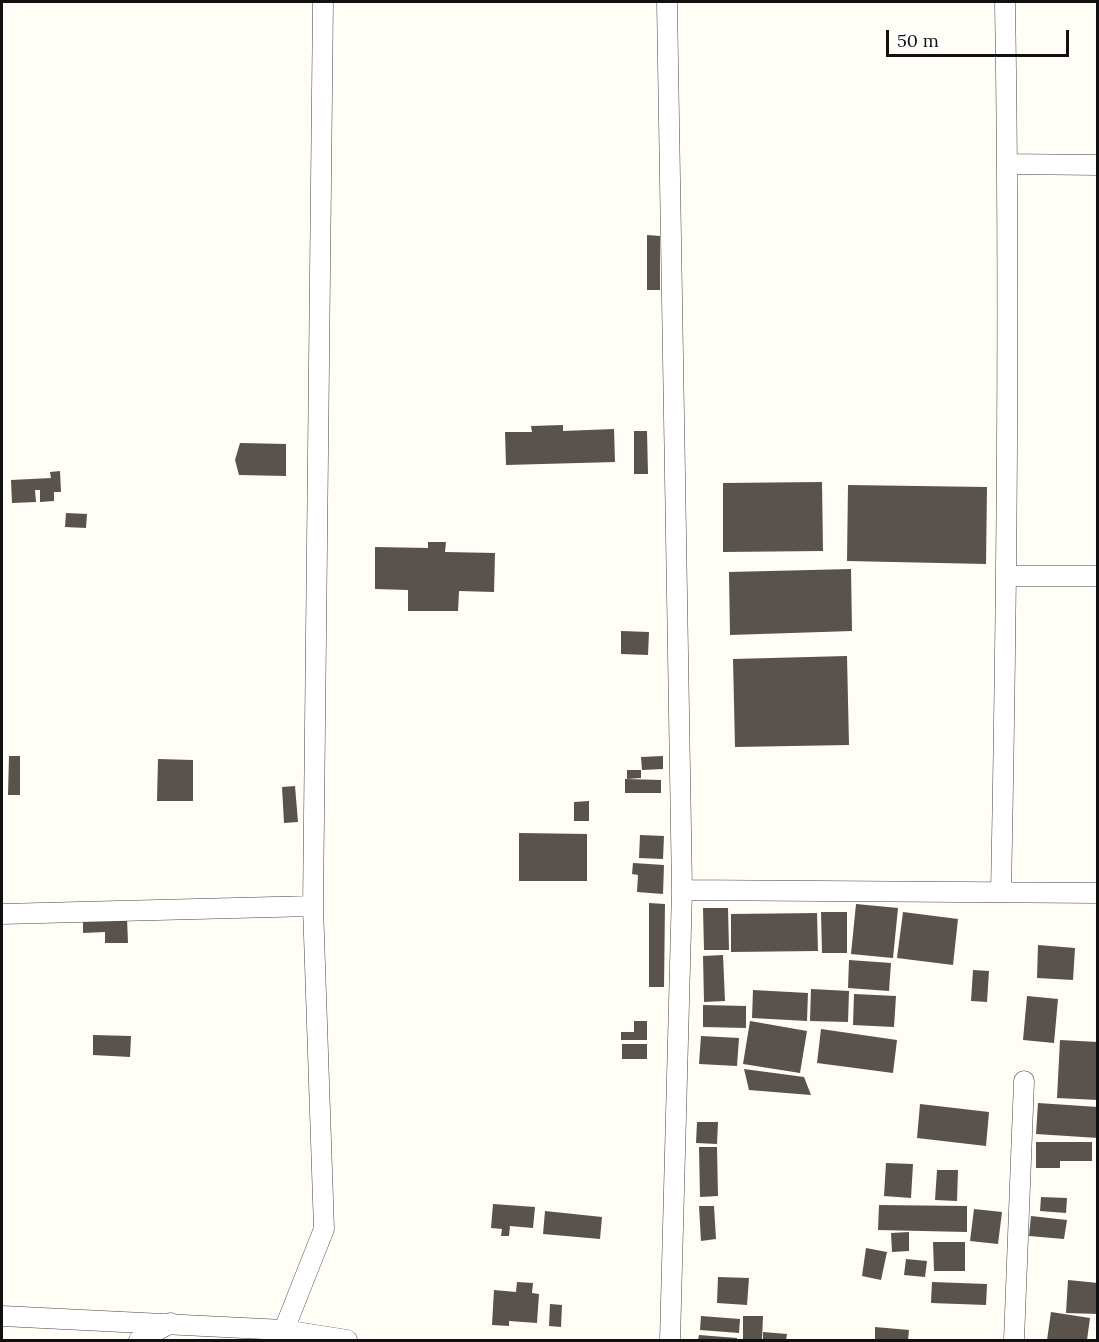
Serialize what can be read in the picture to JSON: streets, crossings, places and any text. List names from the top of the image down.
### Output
{
  "scale_bar": "50 m"
}
